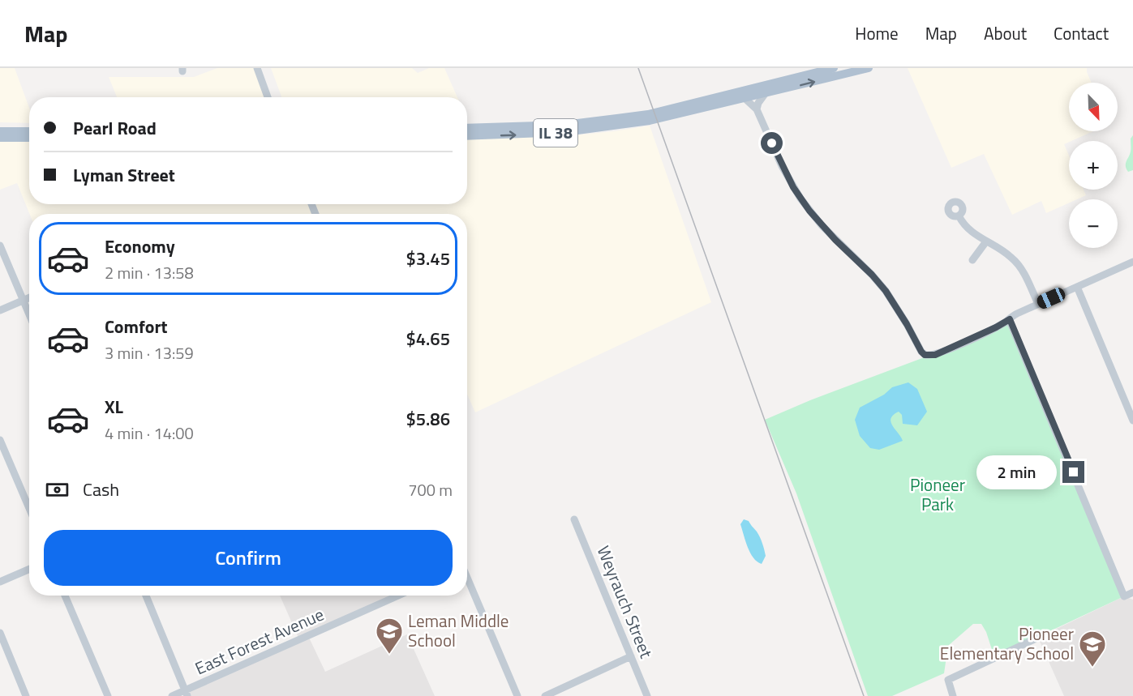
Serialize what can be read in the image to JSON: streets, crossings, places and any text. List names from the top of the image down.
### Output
{
  "streets": {
    "main road": ["IL 38"],
    "street": ["Weyrauch Street", "East Forest Avenue"]
  },
  "parks": ["Pioneer Park"],
  "places": {
    "school or university": ["Leman Middle School", "Pioneer Elementary School"]
  },
  "north": "bottom right",
  "page": {
    "header": "Map",
    "nav": [
      "Home",
      "Map",
      "About",
      "Contact"
    ],
    "map_buttons": ["+", "−"],
    "banner": ["Pearl Road", "Lyman Street"],
    "list": [
      {
        "name": "Economy",
        "note": "2 min · 13:58",
        "value": "$3.45"
      },
      {
        "name": "Comfort",
        "note": "3 min · 13:59",
        "value": "$4.65"
      },
      {
        "name": "XL",
        "note": "4 min · 14:00",
        "value": "$5.86"
      }
    ],
    "bubble": "2 min",
    "pay": ["Cash", "700 m"],
    "buttons": "Confirm"
  }
}
